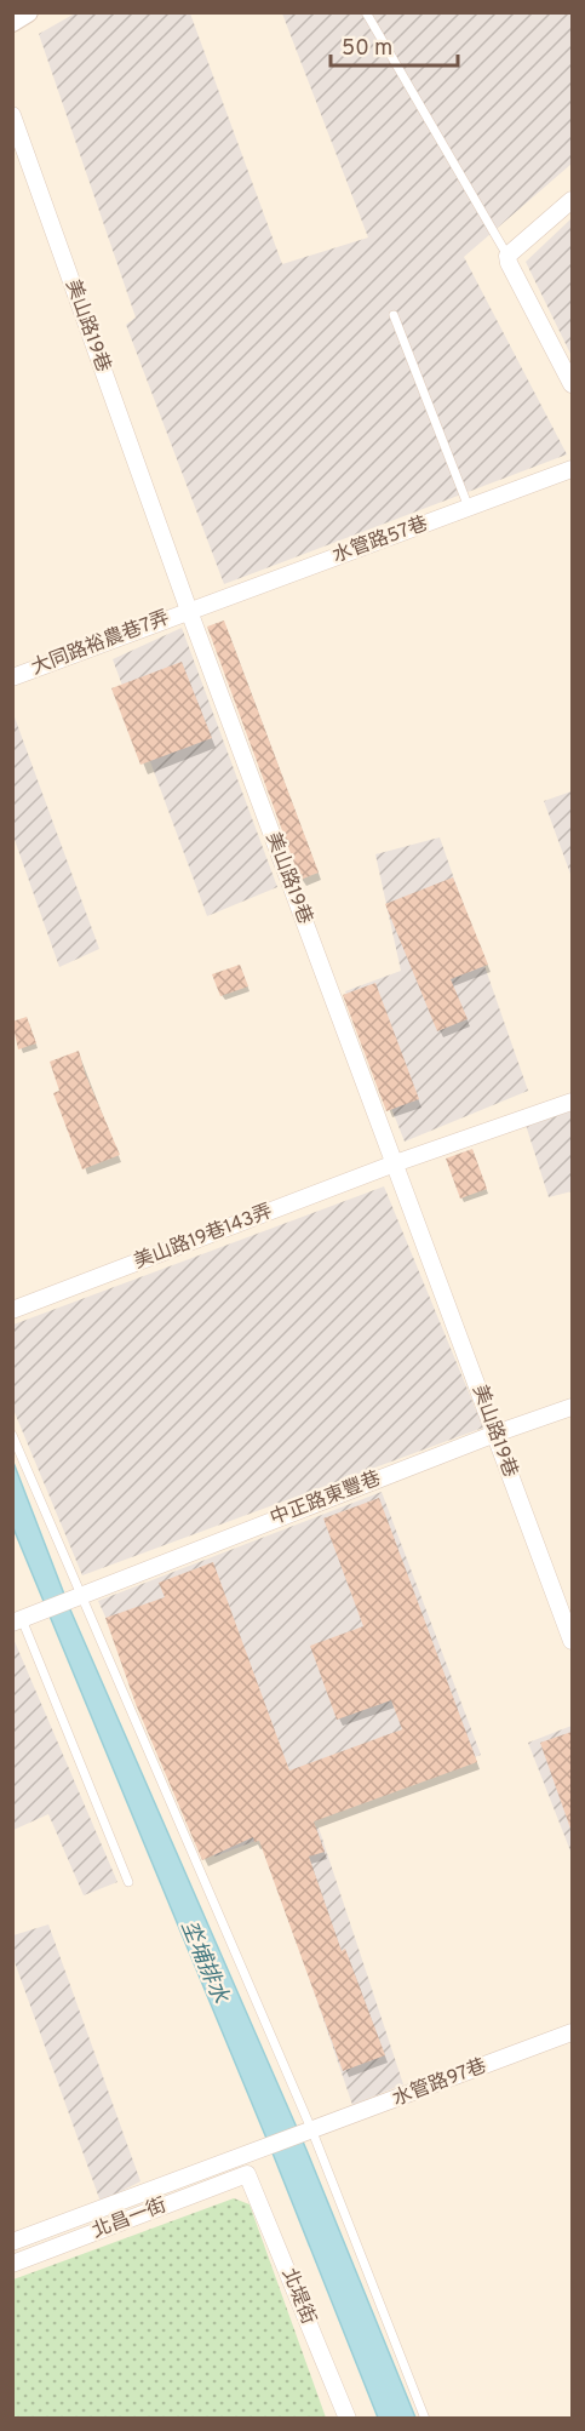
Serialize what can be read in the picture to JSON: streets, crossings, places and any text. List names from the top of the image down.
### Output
{
  "streets": {
    "street": [
      "美山路19巷",
      "水管路57巷",
      "大同路裕農巷7弄",
      "美山路19巷143弄",
      "中正路東豐巷",
      "水管路97巷",
      "北昌一街",
      "北堤街"
    ]
  },
  "crossings": [
    ["美山路19巷", "水管路57巷"],
    ["美山路19巷", "大同路裕農巷7弄"],
    ["美山路19巷", "美山路19巷143弄"],
    ["美山路19巷", "中正路東豐巷"],
    ["水管路57巷", "大同路裕農巷7弄"],
    ["北昌一街", "北堤街"]
  ],
  "water": ["坔埔排水"],
  "scale_bar": "50 m"
}
